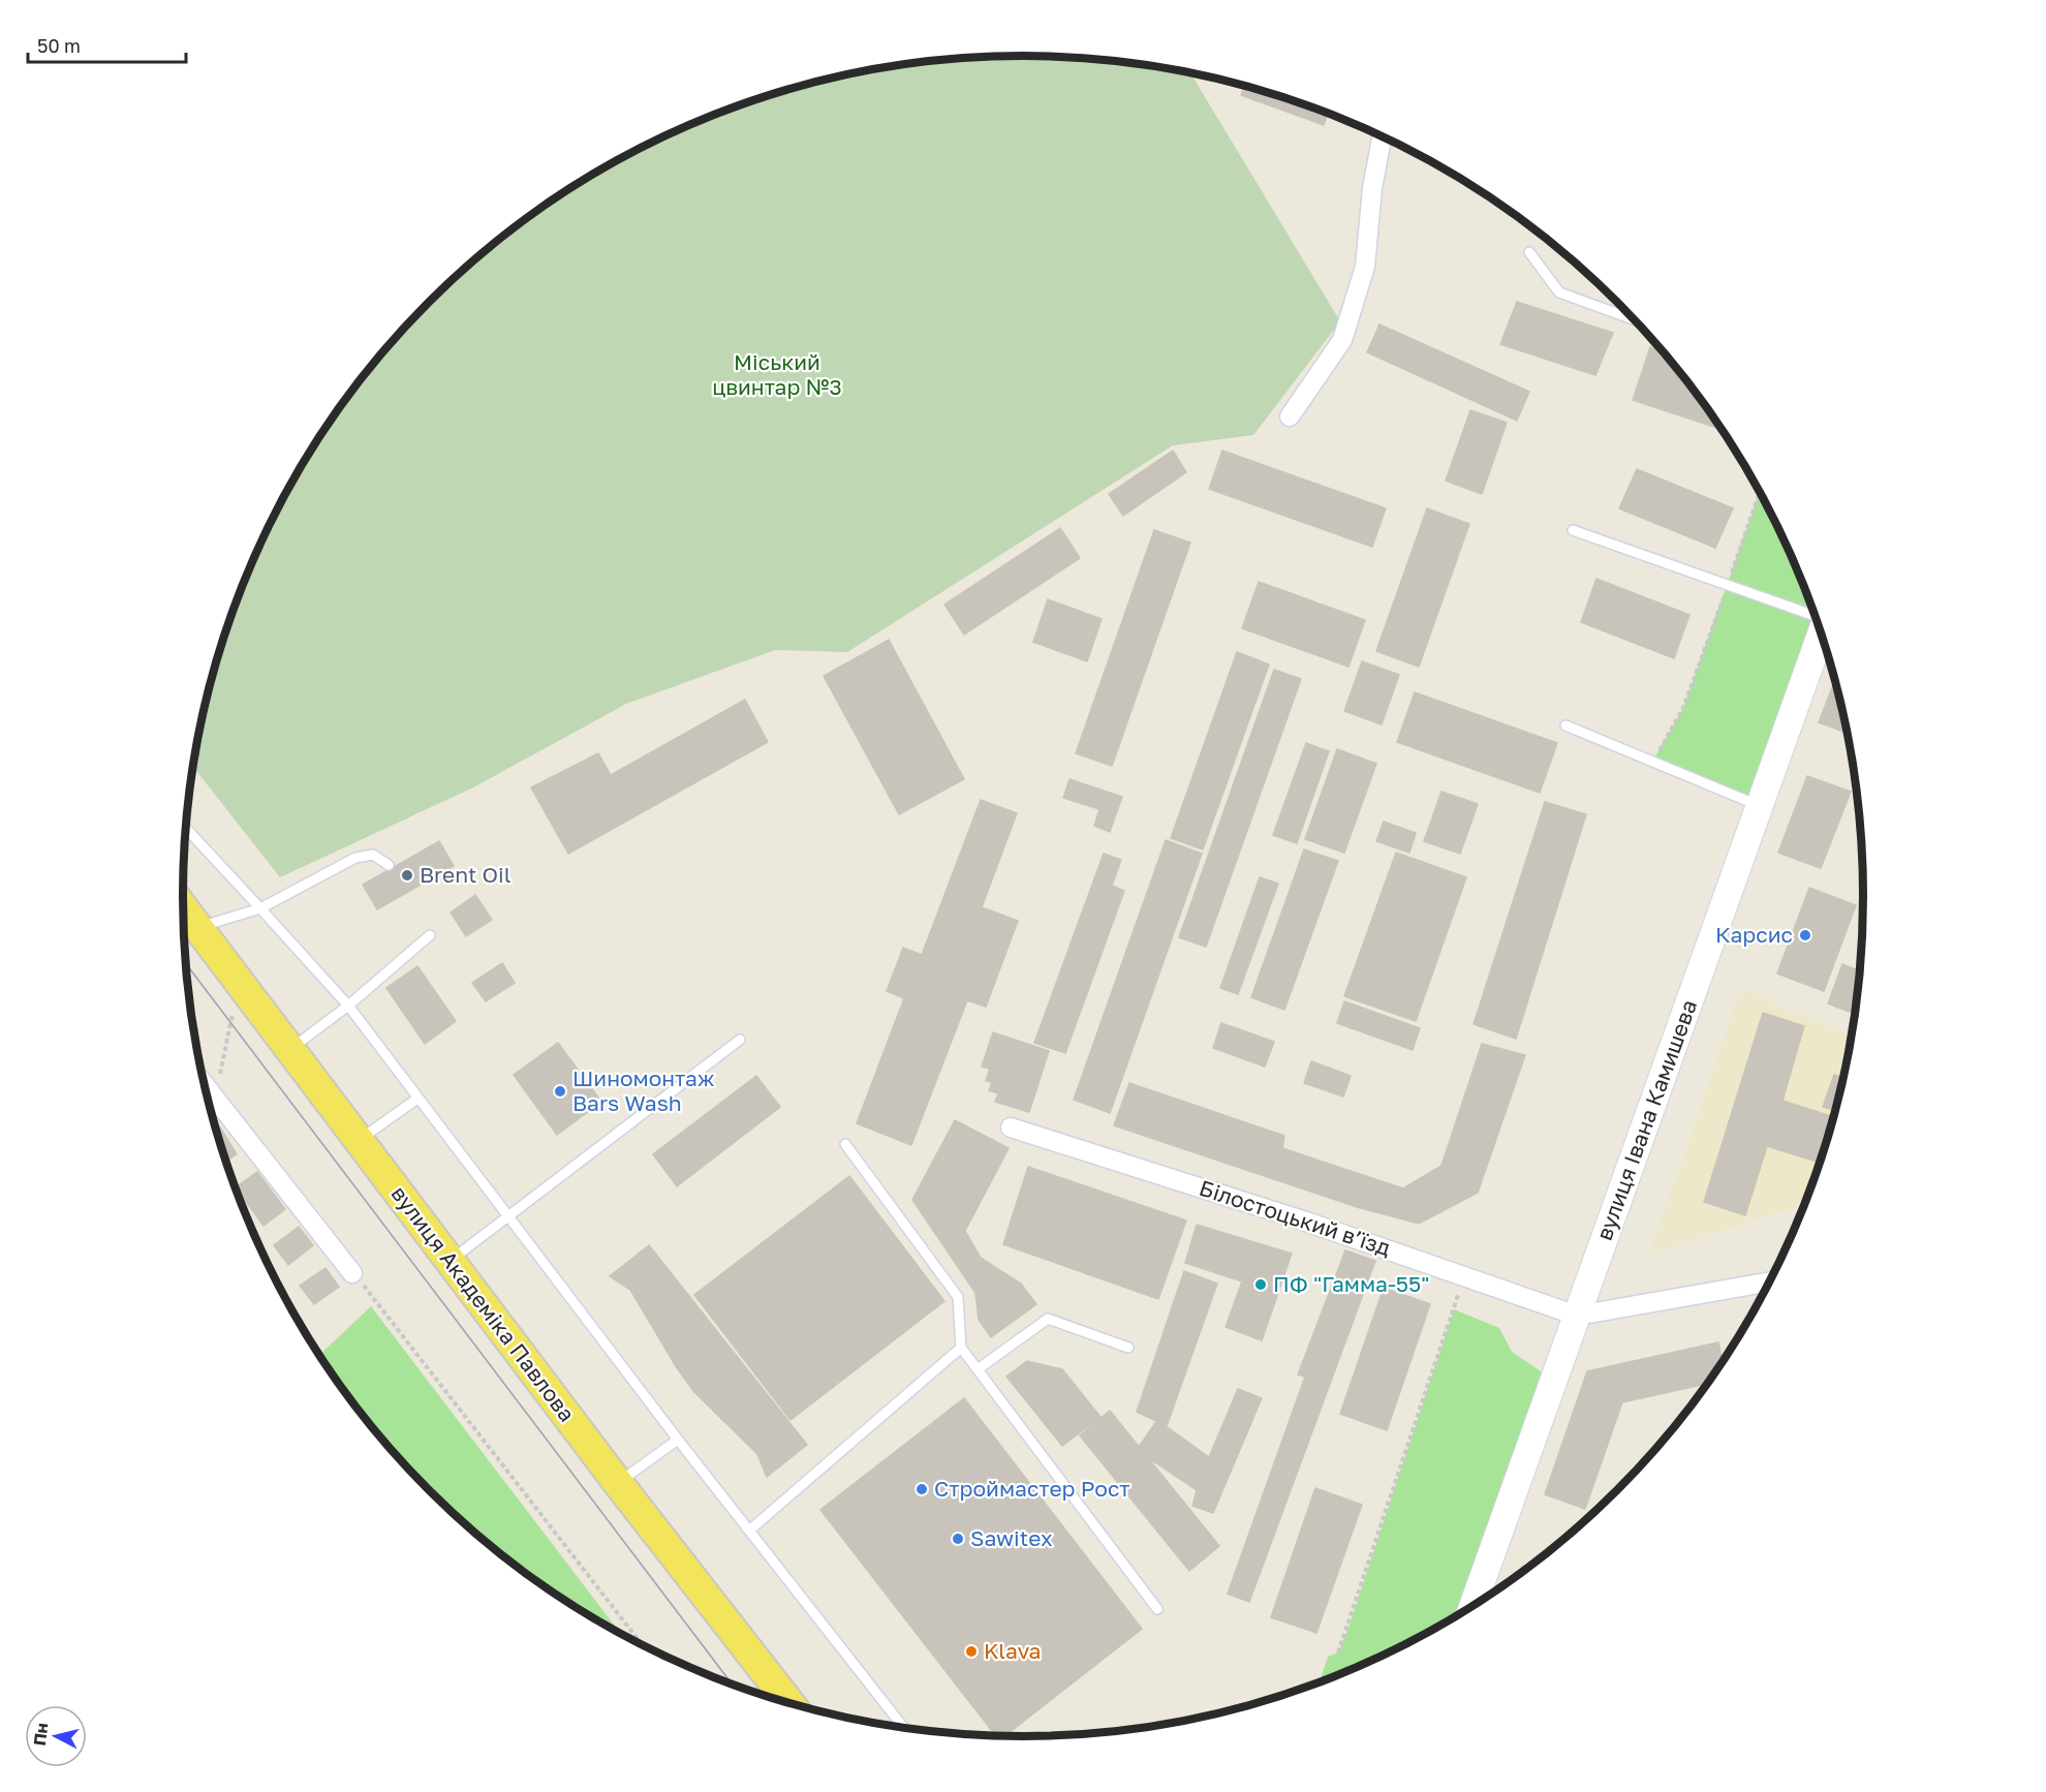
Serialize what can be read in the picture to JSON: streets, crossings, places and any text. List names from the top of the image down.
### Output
{
  "streets": {
    "main road": ["вулиця Академіка Павлова"],
    "street": ["вулиця Івана Камишева", "Білостоцький в’їзд"]
  },
  "crossings": [
    ["вулиця Івана Камишева", "Білостоцький в’їзд"]
  ],
  "parks": ["Міський цвинтар №3"],
  "places": [
    "Brent Oil",
    "Карсис",
    "Шиномонтаж Bars Wash",
    "ПФ \"Гамма-55\"",
    "Строймастер Рост",
    "Sawitex",
    "Klava"
  ],
  "scale_bar": "50 m",
  "north": "left"
}
